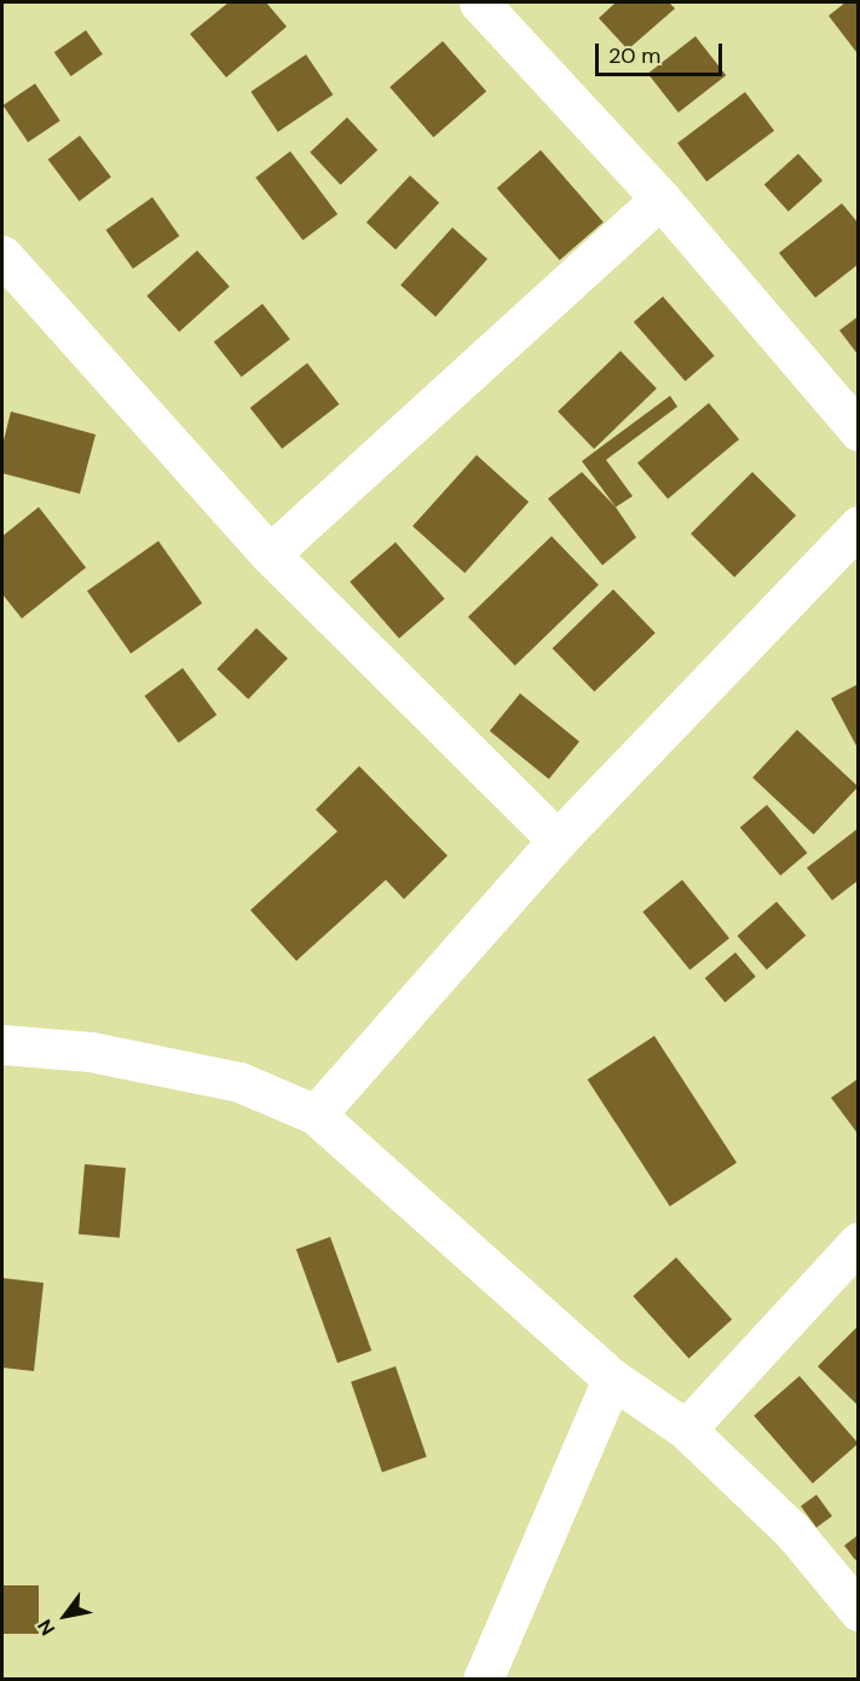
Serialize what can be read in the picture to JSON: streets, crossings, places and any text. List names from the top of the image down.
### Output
{
  "scale_bar": "20 m",
  "north": "bottom left"
}
